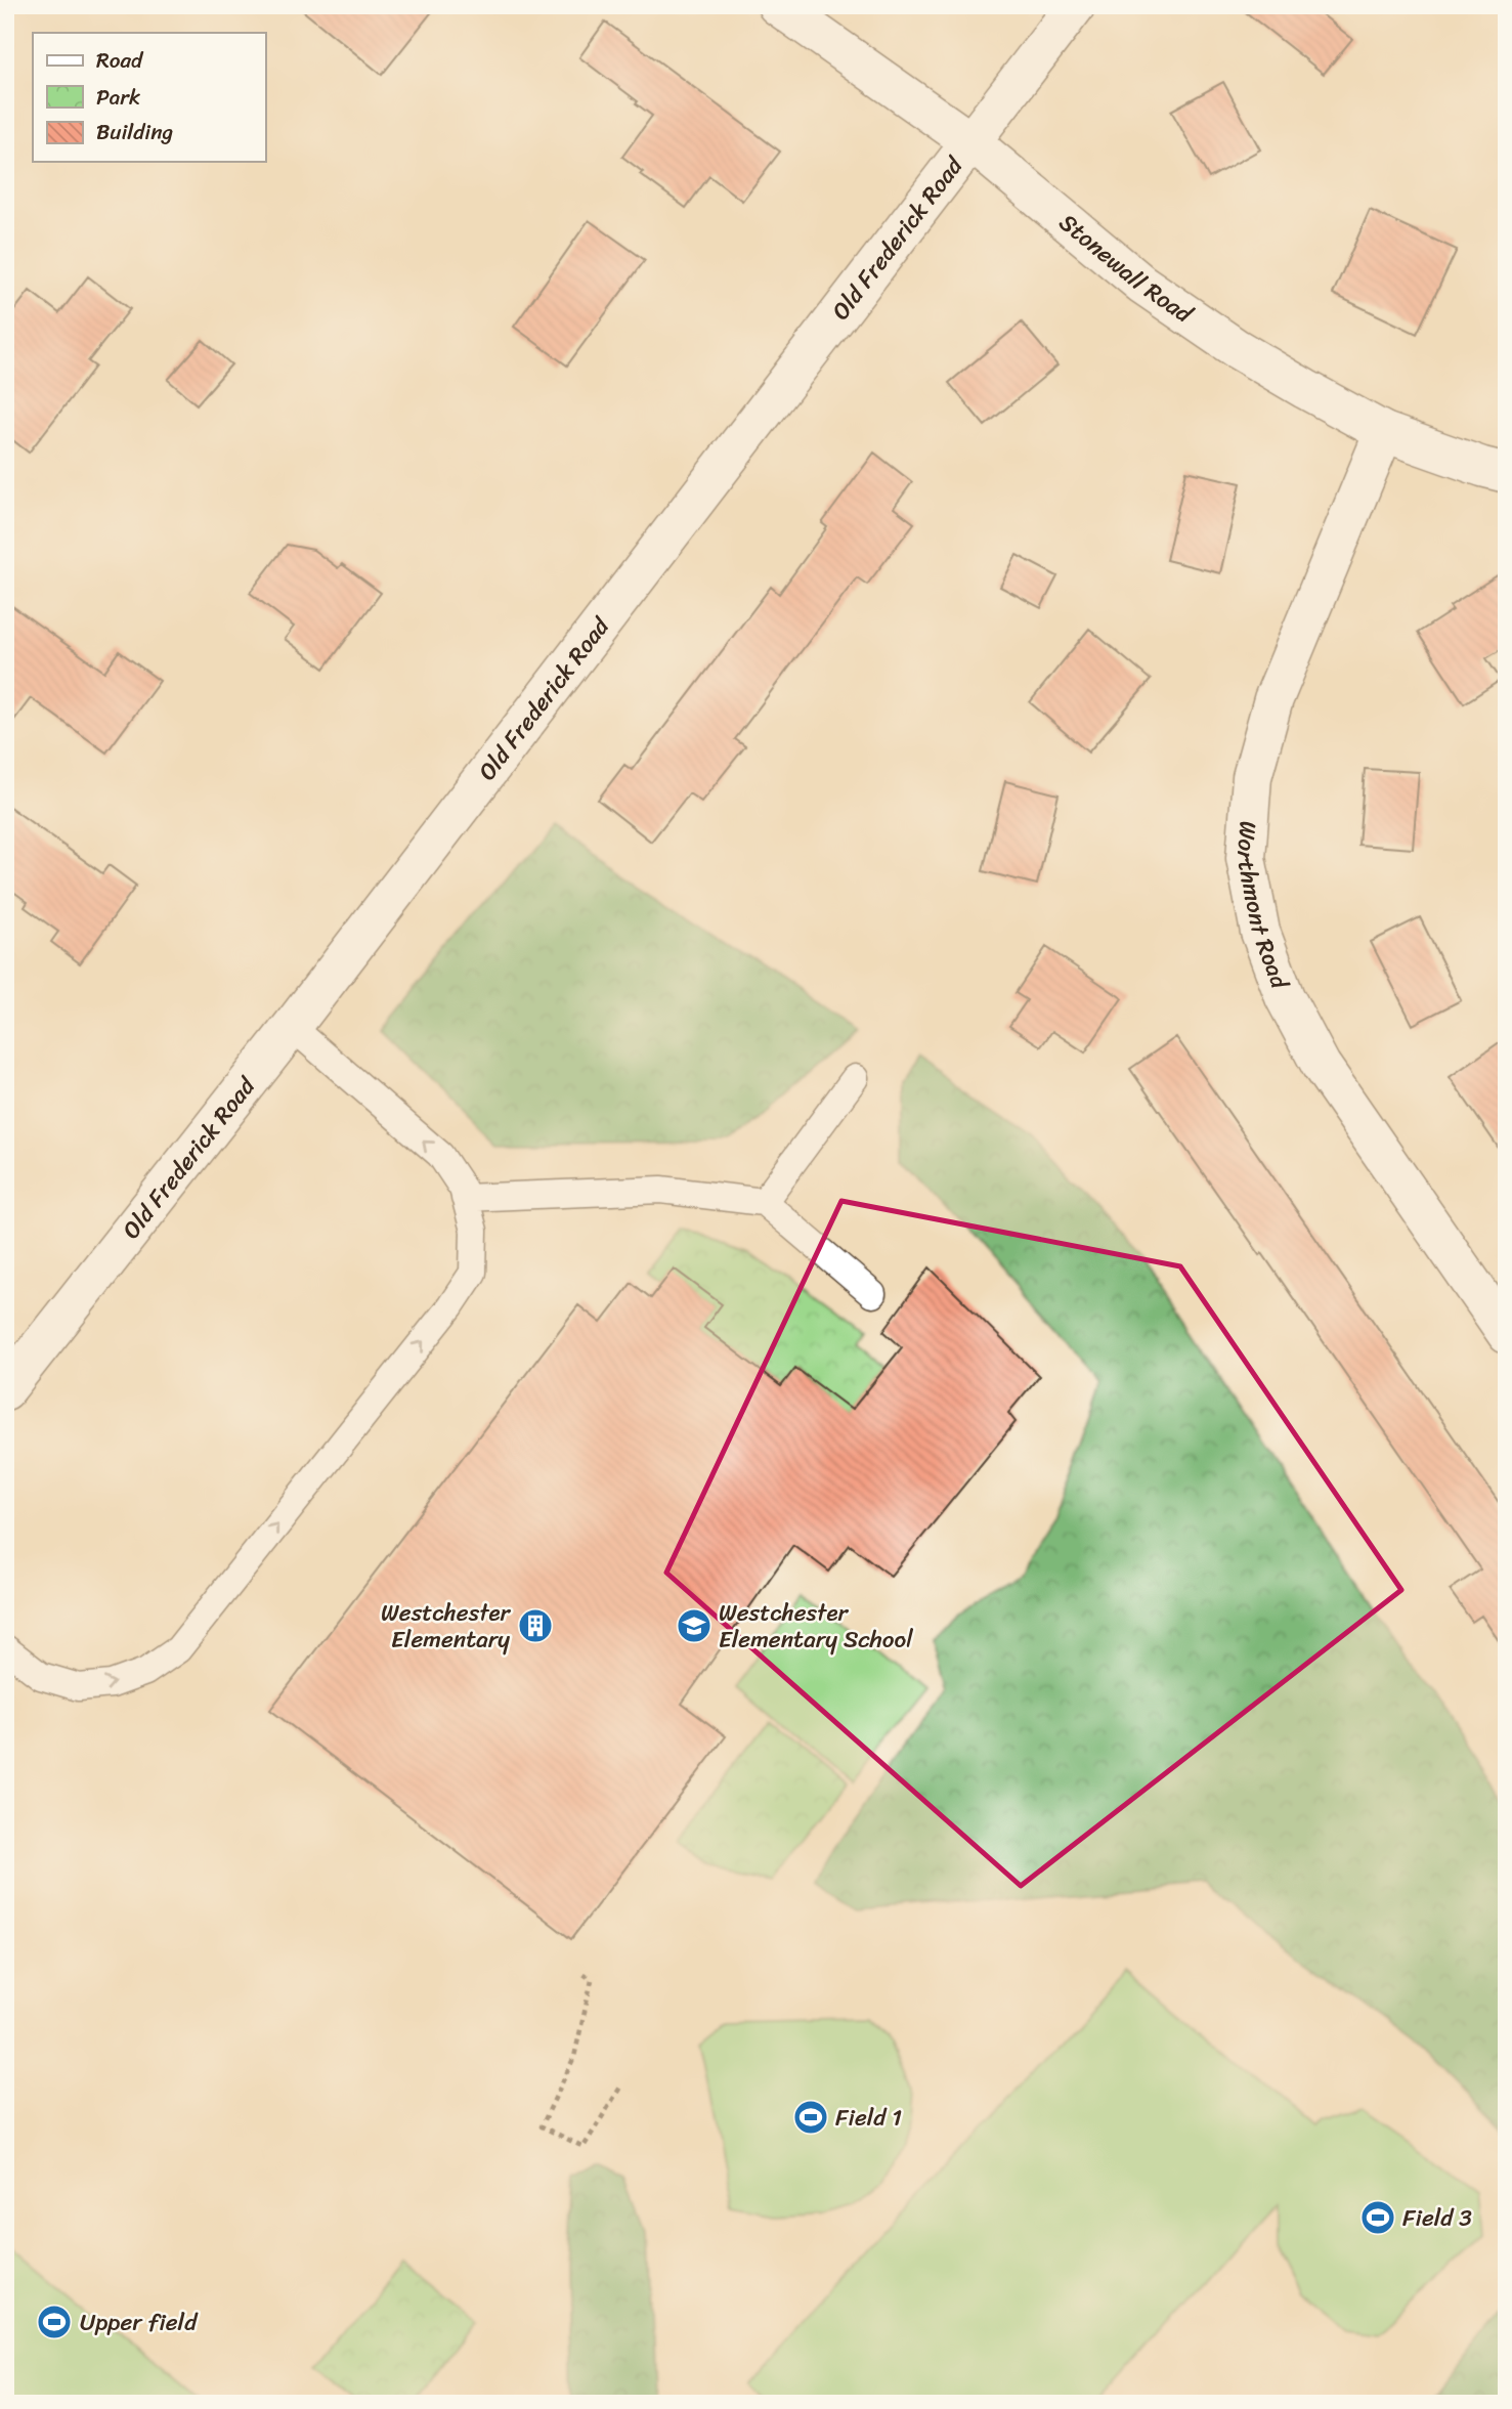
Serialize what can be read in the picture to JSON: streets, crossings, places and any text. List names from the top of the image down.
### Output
{
  "streets": {
    "street": ["Old Frederick Road", "Stonewall Road", "Worthmont Road"]
  },
  "crossings": [
    ["Old Frederick Road", "Stonewall Road"],
    ["Stonewall Road", "Worthmont Road"]
  ],
  "places": {
    "building": ["Westchester Elementary"],
    "school or university": ["Westchester Elementary School"],
    "sports": ["Field 1", "Field 3", "Upper field"]
  },
  "legend": ["Road", "Park", "Building"]
}
